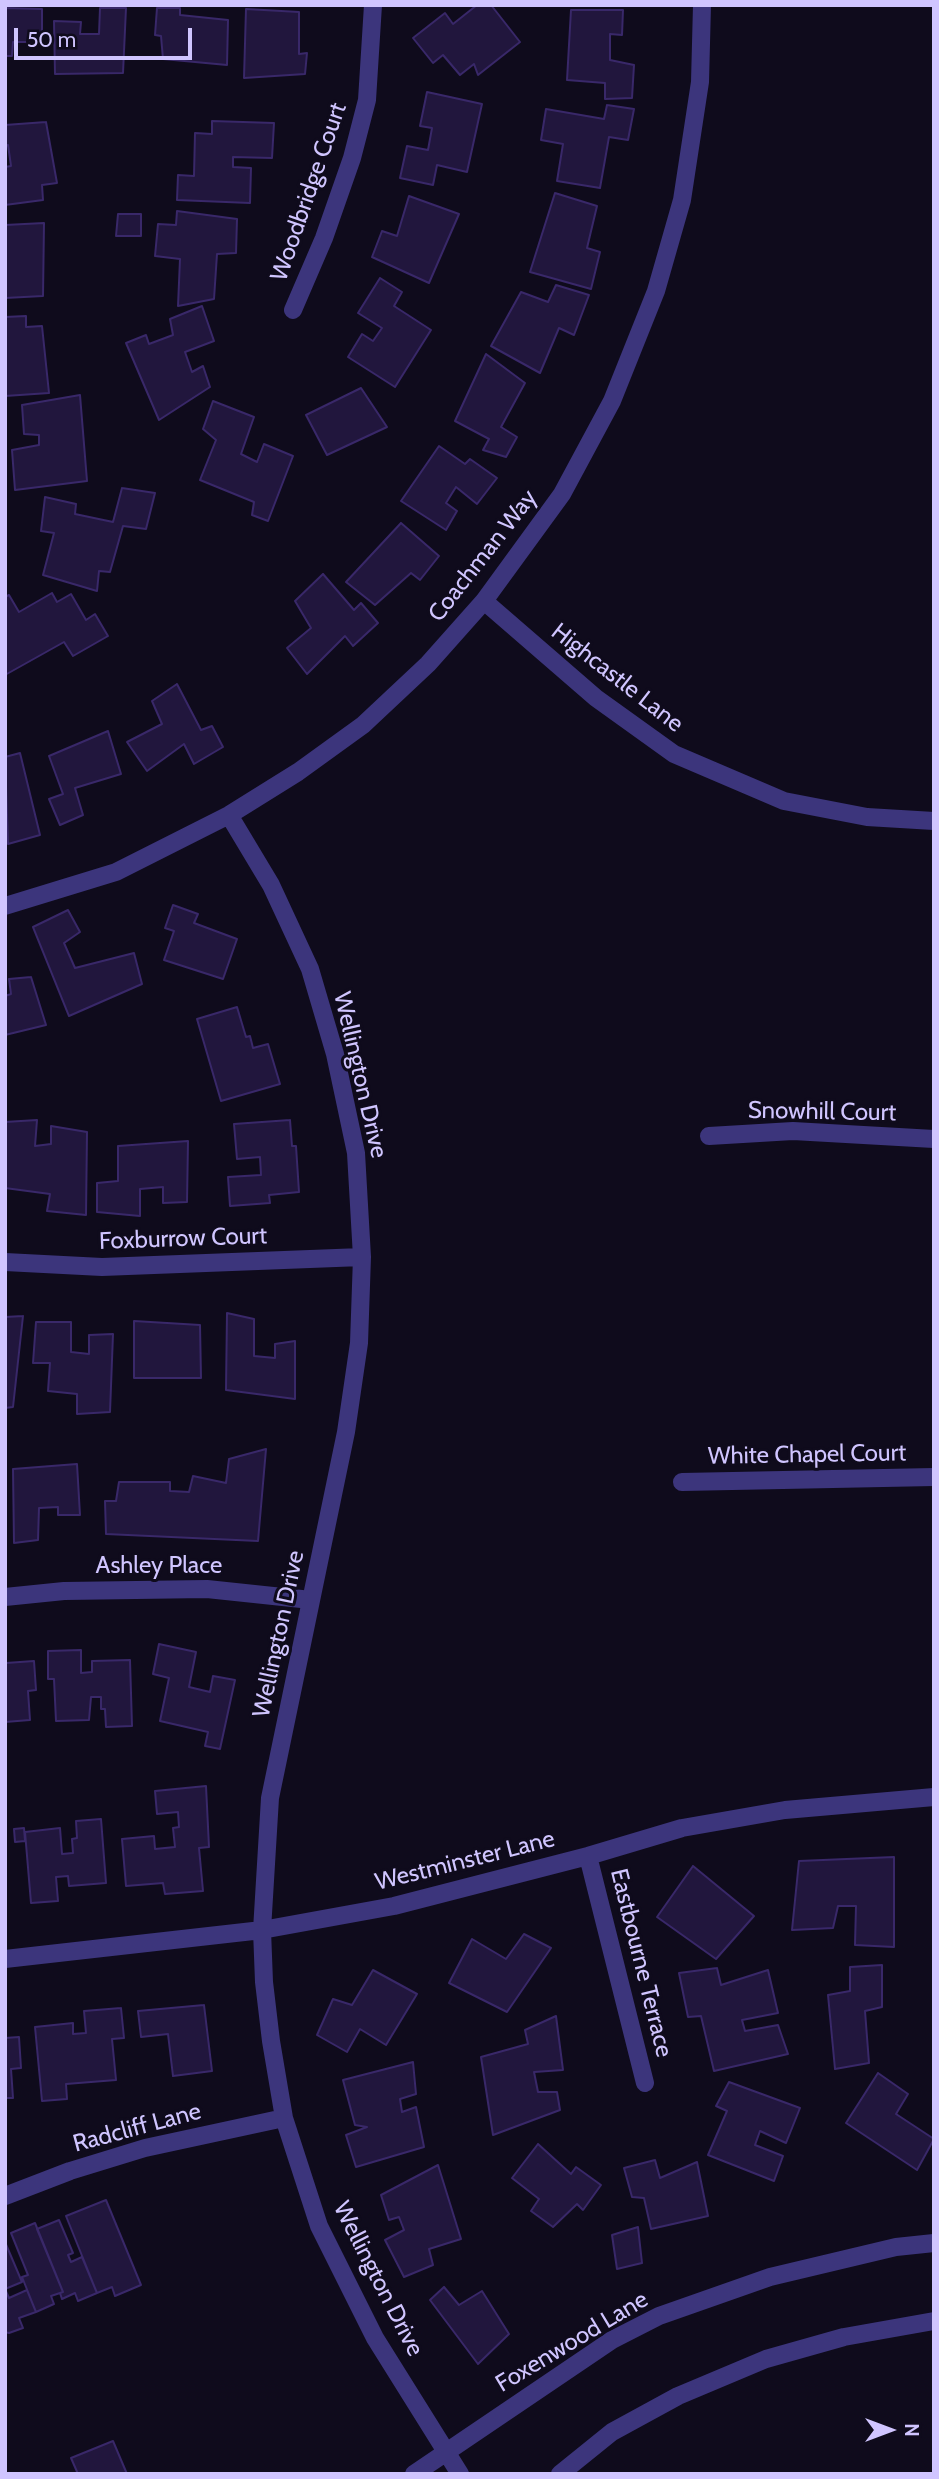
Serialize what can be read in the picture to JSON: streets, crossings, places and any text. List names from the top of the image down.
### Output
{
  "streets": {
    "street": [
      "Woodbridge Court",
      "Coachman Way",
      "Highcastle Lane",
      "Wellington Drive",
      "Snowhill Court",
      "Foxburrow Court",
      "White Chapel Court",
      "Ashley Place",
      "Westminster Lane",
      "Eastbourne Terrace",
      "Radcliff Lane",
      "Foxenwood Lane"
    ]
  },
  "crossings": [
    ["Coachman Way", "Highcastle Lane"],
    ["Coachman Way", "Wellington Drive"],
    ["Wellington Drive", "Foxburrow Court"],
    ["Wellington Drive", "Ashley Place"],
    ["Wellington Drive", "Westminster Lane"],
    ["Wellington Drive", "Radcliff Lane"],
    ["Wellington Drive", "Foxenwood Lane"],
    ["Westminster Lane", "Eastbourne Terrace"]
  ],
  "scale_bar": "50 m",
  "north": "right"
}
